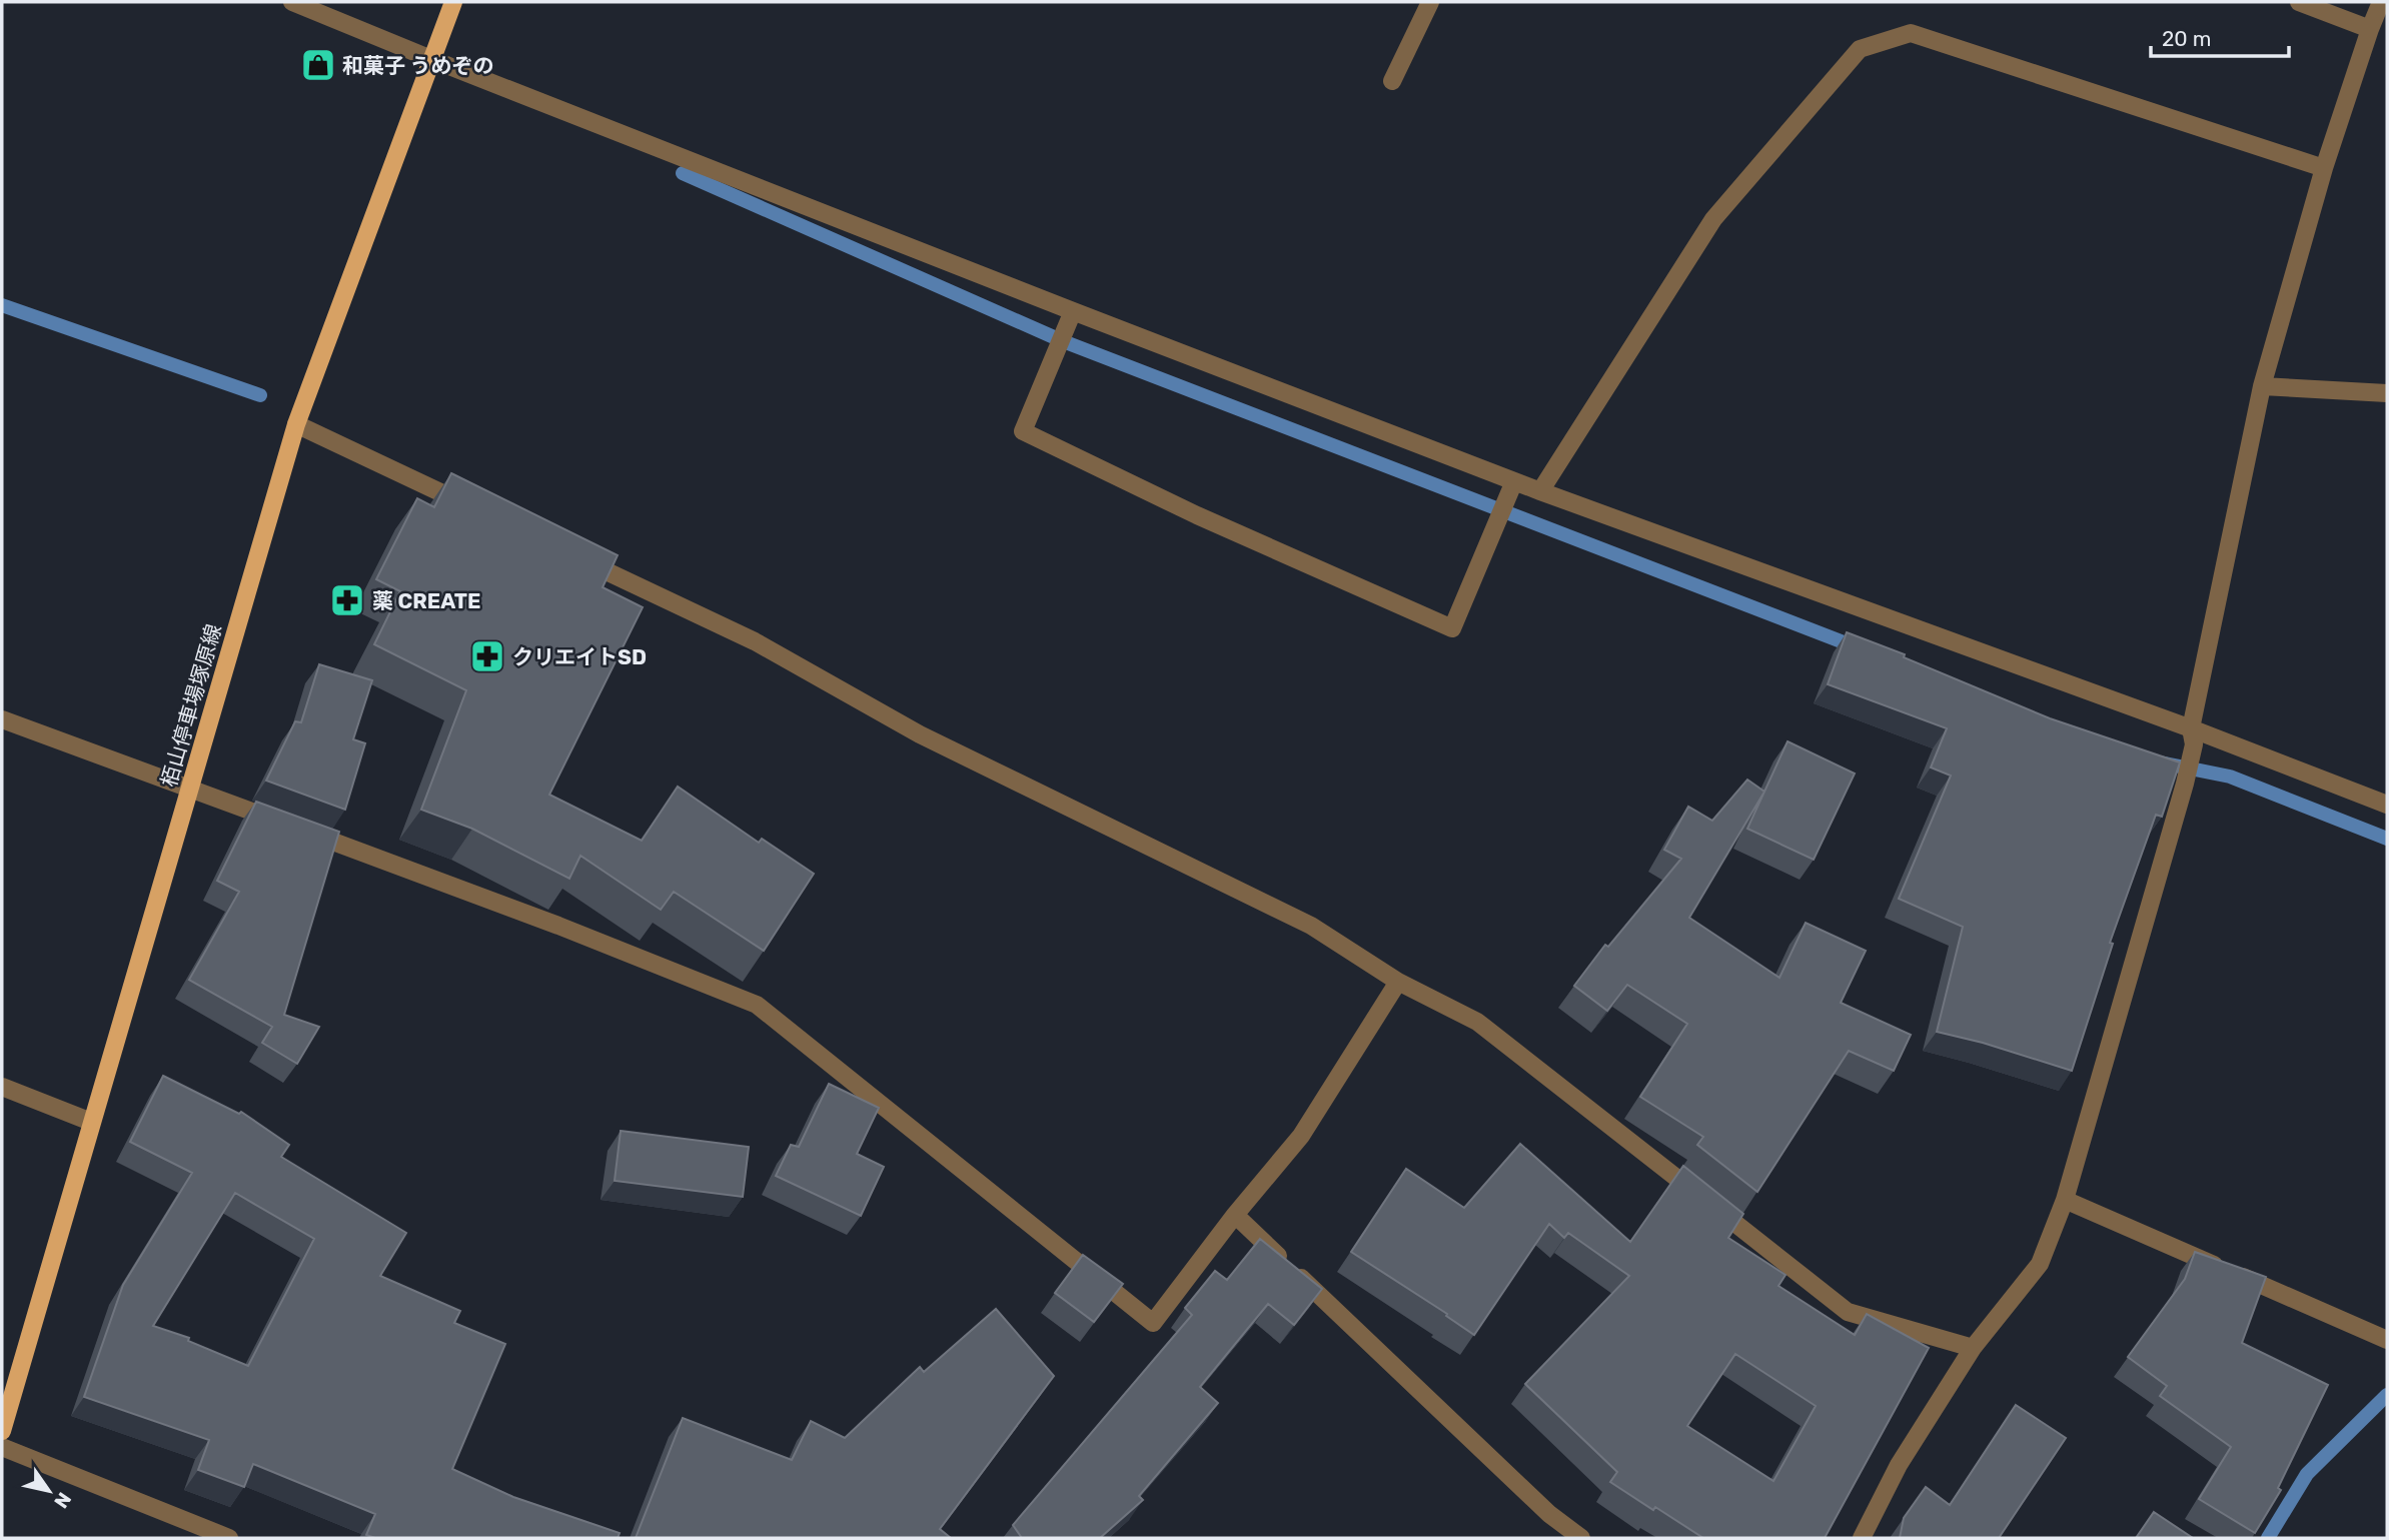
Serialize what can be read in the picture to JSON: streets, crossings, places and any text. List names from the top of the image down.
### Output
{
  "streets": {
    "main road": ["栢山停車場塚原線"]
  },
  "places": {
    "shop": ["和菓子 うめぞの"],
    "pharmacy": ["薬 CREATE", "クリエイトSD"]
  },
  "scale_bar": "20 m",
  "north": "bottom right"
}
